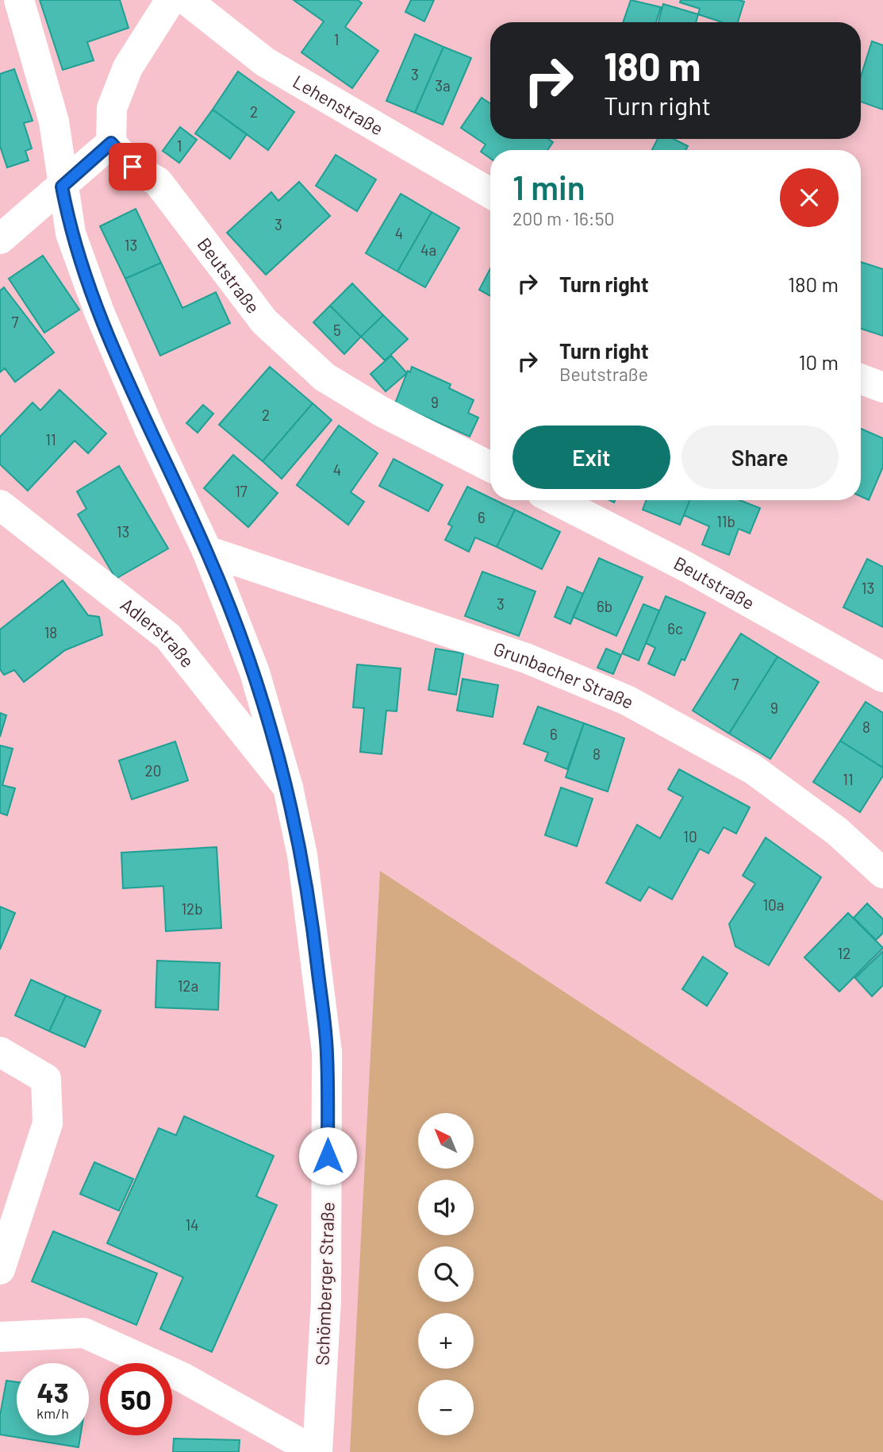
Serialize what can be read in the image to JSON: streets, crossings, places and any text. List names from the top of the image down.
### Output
{
  "streets": {
    "street": [
      "Lehenstraße",
      "Beutstraße",
      "Adlerstraße",
      "Grunbacher Straße",
      "Schömberger Straße"
    ]
  },
  "crossings": [
    ["Adlerstraße", "Schömberger Straße"],
    ["Grunbacher Straße", "Schömberger Straße"]
  ],
  "house_numbers": [
    "1",
    "3",
    "3a",
    "2",
    "1",
    "3",
    "4",
    "13",
    "4a",
    "7",
    "5",
    "9",
    "2",
    "11",
    "4",
    "17",
    "6",
    "11b",
    "13",
    "13",
    "3",
    "6b",
    "6c",
    "18",
    "7",
    "9",
    "8",
    "6",
    "8",
    "20",
    "11",
    "10",
    "10a",
    "12b",
    "12",
    "12a",
    "14"
  ],
  "north": "top left",
  "page": {
    "turn": ["180 m", "Turn right"],
    "heading": ["1 min", "200 m · 16:50"],
    "list": [
      {
        "name": "Turn right",
        "value": "180 m"
      },
      {
        "name": "Turn right",
        "note": "Beutstraße",
        "value": "10 m"
      }
    ],
    "buttons": ["Exit", "Share"],
    "map_buttons": ["+", "−"],
    "speed": "43 km/h",
    "limit": "50"
  }
}
